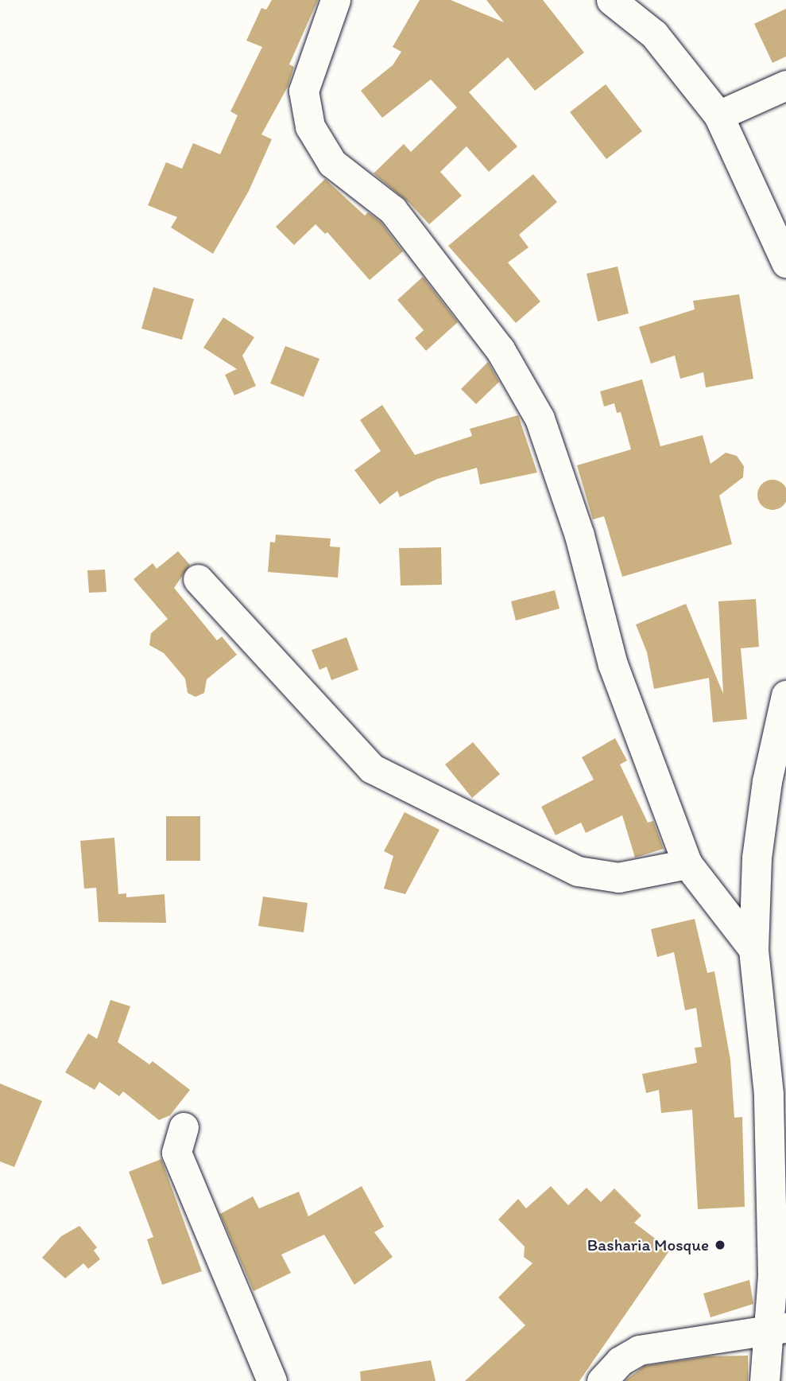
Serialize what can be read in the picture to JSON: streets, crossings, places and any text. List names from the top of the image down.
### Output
{
  "places": ["Basharia Mosque"]
}
